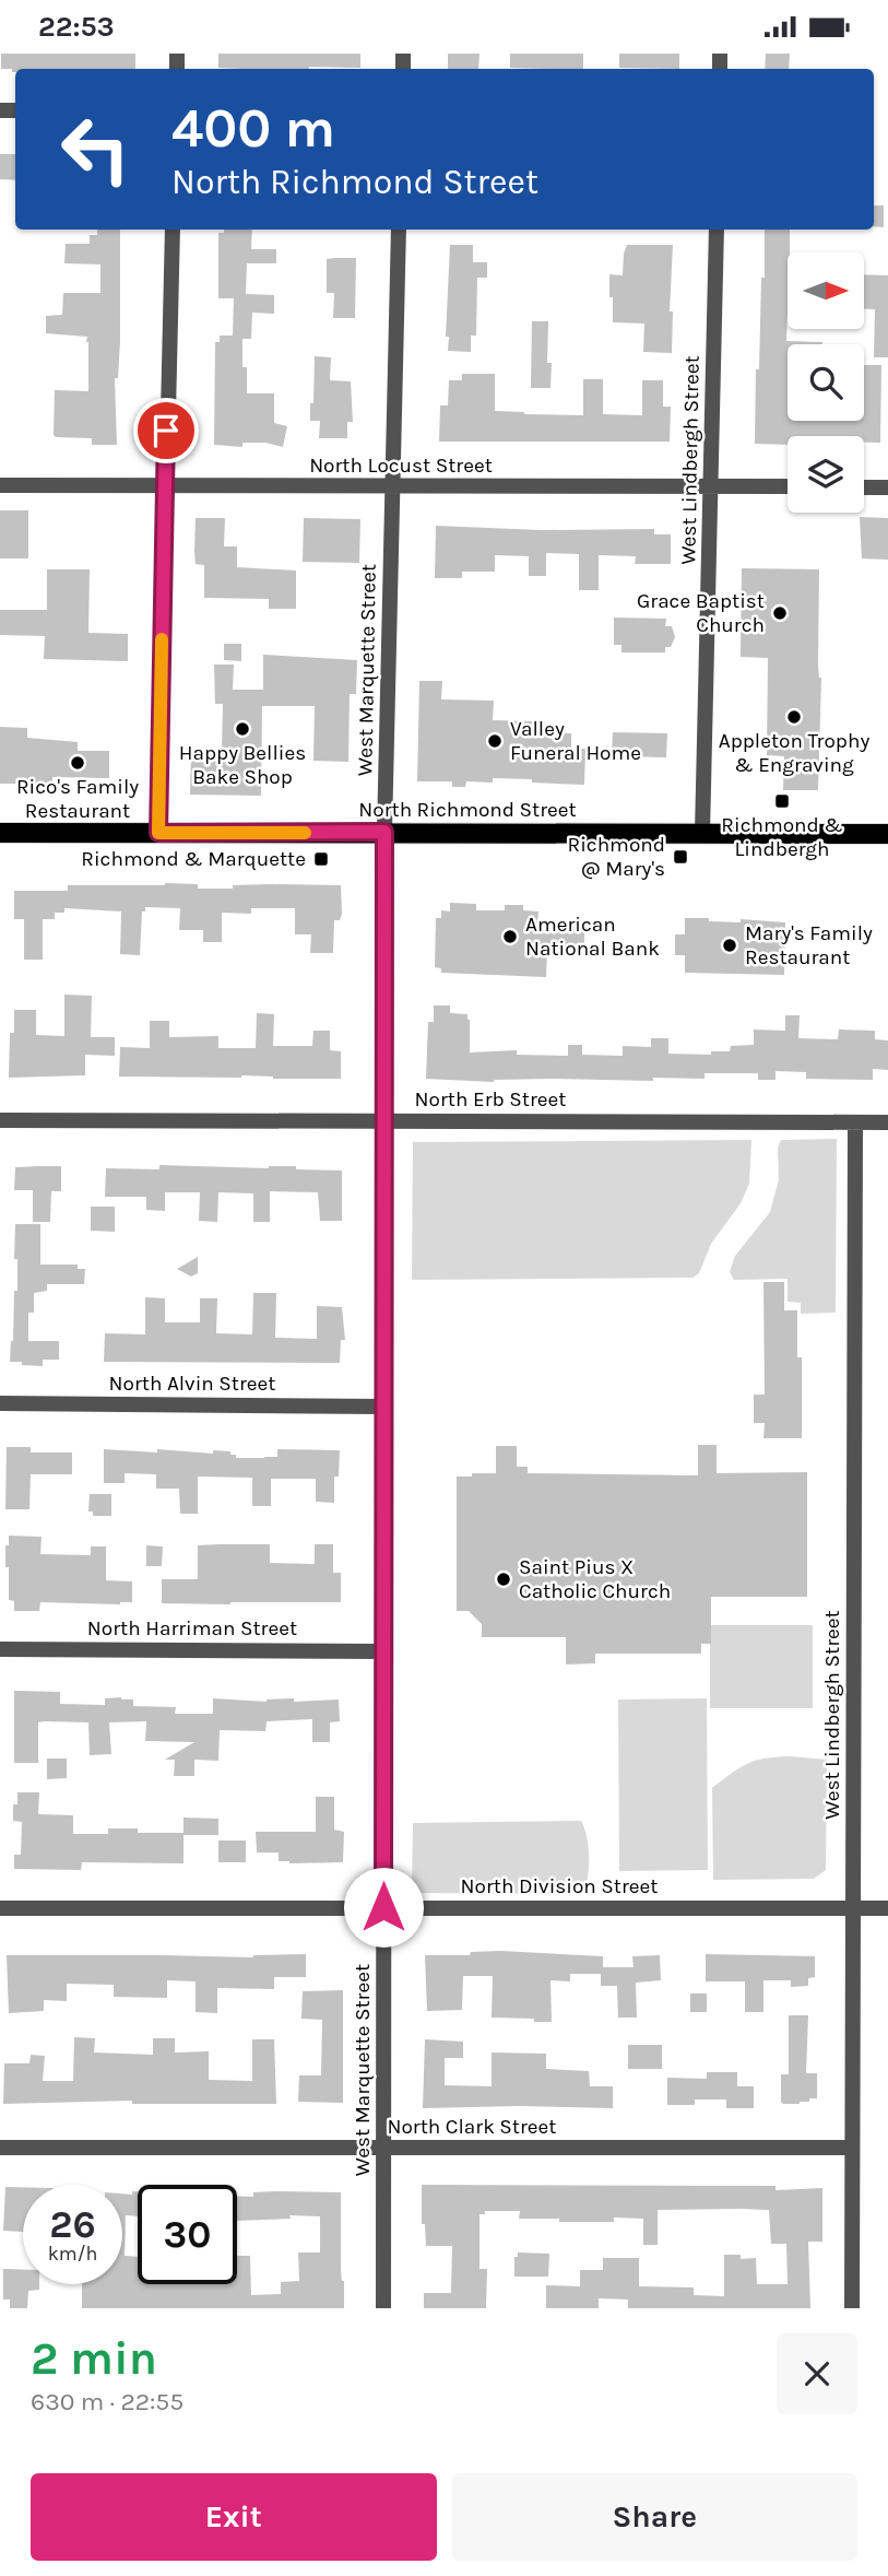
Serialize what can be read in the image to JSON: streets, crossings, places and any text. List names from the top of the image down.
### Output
{
  "streets": {
    "main road": ["North Richmond Street"],
    "street": [
      "West Lindbergh Street",
      "North Locust Street",
      "West Marquette Street",
      "North Erb Street",
      "North Alvin Street",
      "North Harriman Street",
      "North Division Street",
      "North Clark Street"
    ]
  },
  "crossings": [
    ["West Lindbergh Street", "North Locust Street"],
    ["West Lindbergh Street", "North Richmond Street"],
    ["West Lindbergh Street", "North Erb Street"],
    ["West Lindbergh Street", "North Division Street"],
    ["West Lindbergh Street", "North Clark Street"],
    ["North Locust Street", "West Marquette Street"],
    ["West Marquette Street", "North Richmond Street"],
    ["West Marquette Street", "North Erb Street"],
    ["West Marquette Street", "North Alvin Street"],
    ["West Marquette Street", "North Harriman Street"],
    ["West Marquette Street", "North Division Street"],
    ["West Marquette Street", "North Clark Street"]
  ],
  "places": {
    "other": [
      "Grace Baptist Church",
      "Appleton Trophy & Engraving",
      "Happy Bellies Bake Shop",
      "Valley Funeral Home",
      "Rico's Family Restaurant",
      "American National Bank",
      "Mary's Family Restaurant",
      "Saint Pius X Catholic Church"
    ],
    "transit": ["Richmond & Lindbergh", "Richmond @ Mary's", "Richmond & Marquette"]
  },
  "north": "right",
  "page": {
    "status": "22:53",
    "turn": ["400 m", "North Richmond Street"],
    "speed": "26 km/h",
    "limit": "30",
    "heading": ["2 min", "630 m · 22:55"],
    "buttons": ["Exit", "Share"]
  }
}
